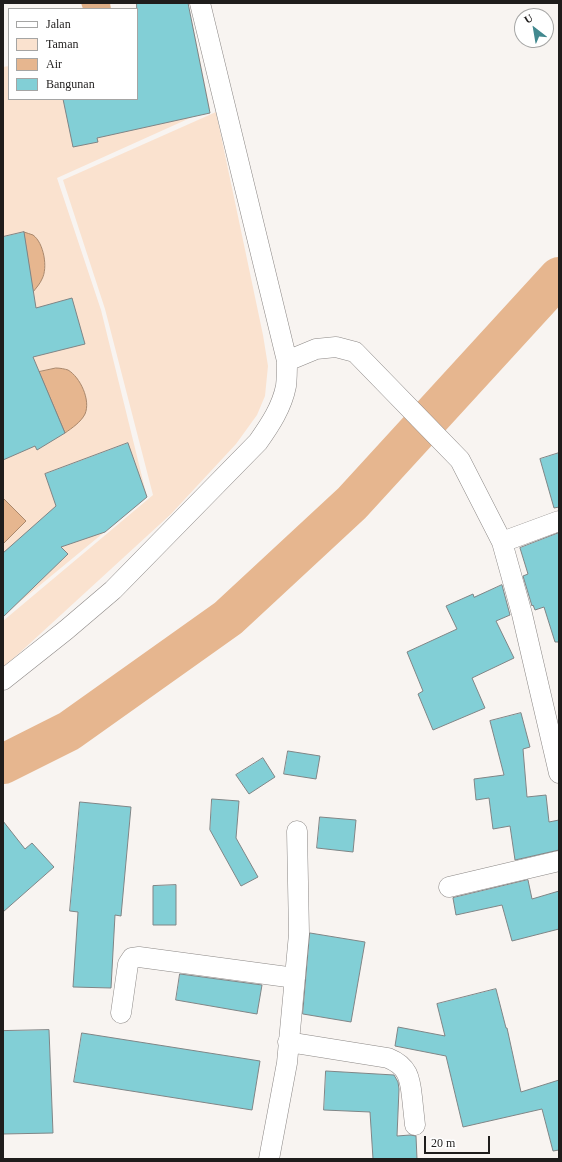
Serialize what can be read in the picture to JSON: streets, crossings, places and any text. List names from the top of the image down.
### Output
{
  "legend": [
    "Jalan",
    "Taman",
    "Air",
    "Bangunan"
  ],
  "scale_bar": "20 m",
  "north": "top left"
}
